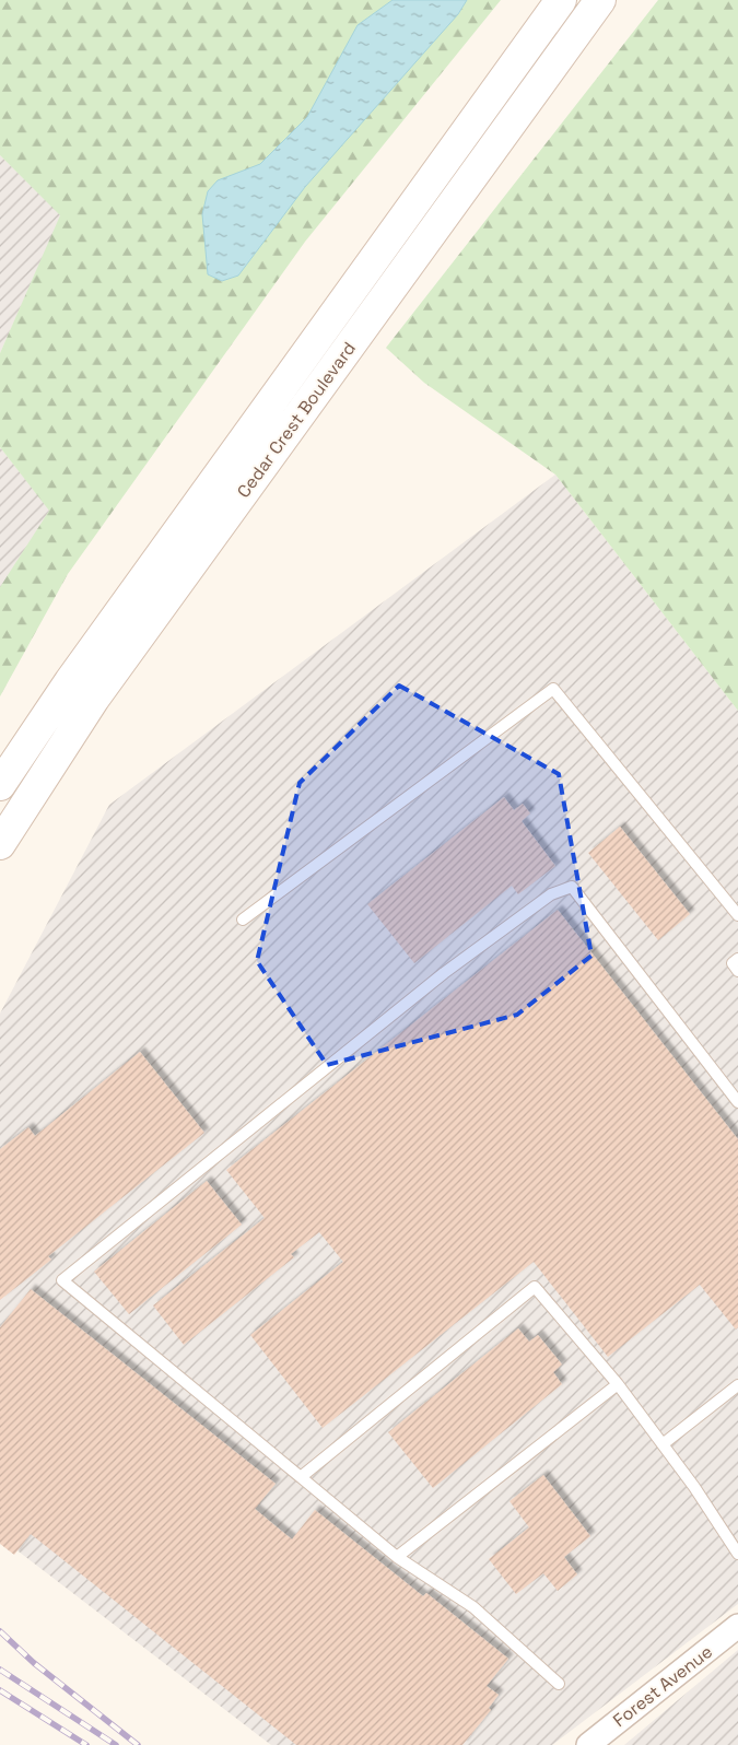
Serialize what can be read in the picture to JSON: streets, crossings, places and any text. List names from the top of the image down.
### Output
{
  "streets": {
    "main road": ["Cedar Crest Boulevard"],
    "street": ["Forest Avenue"]
  }
}
